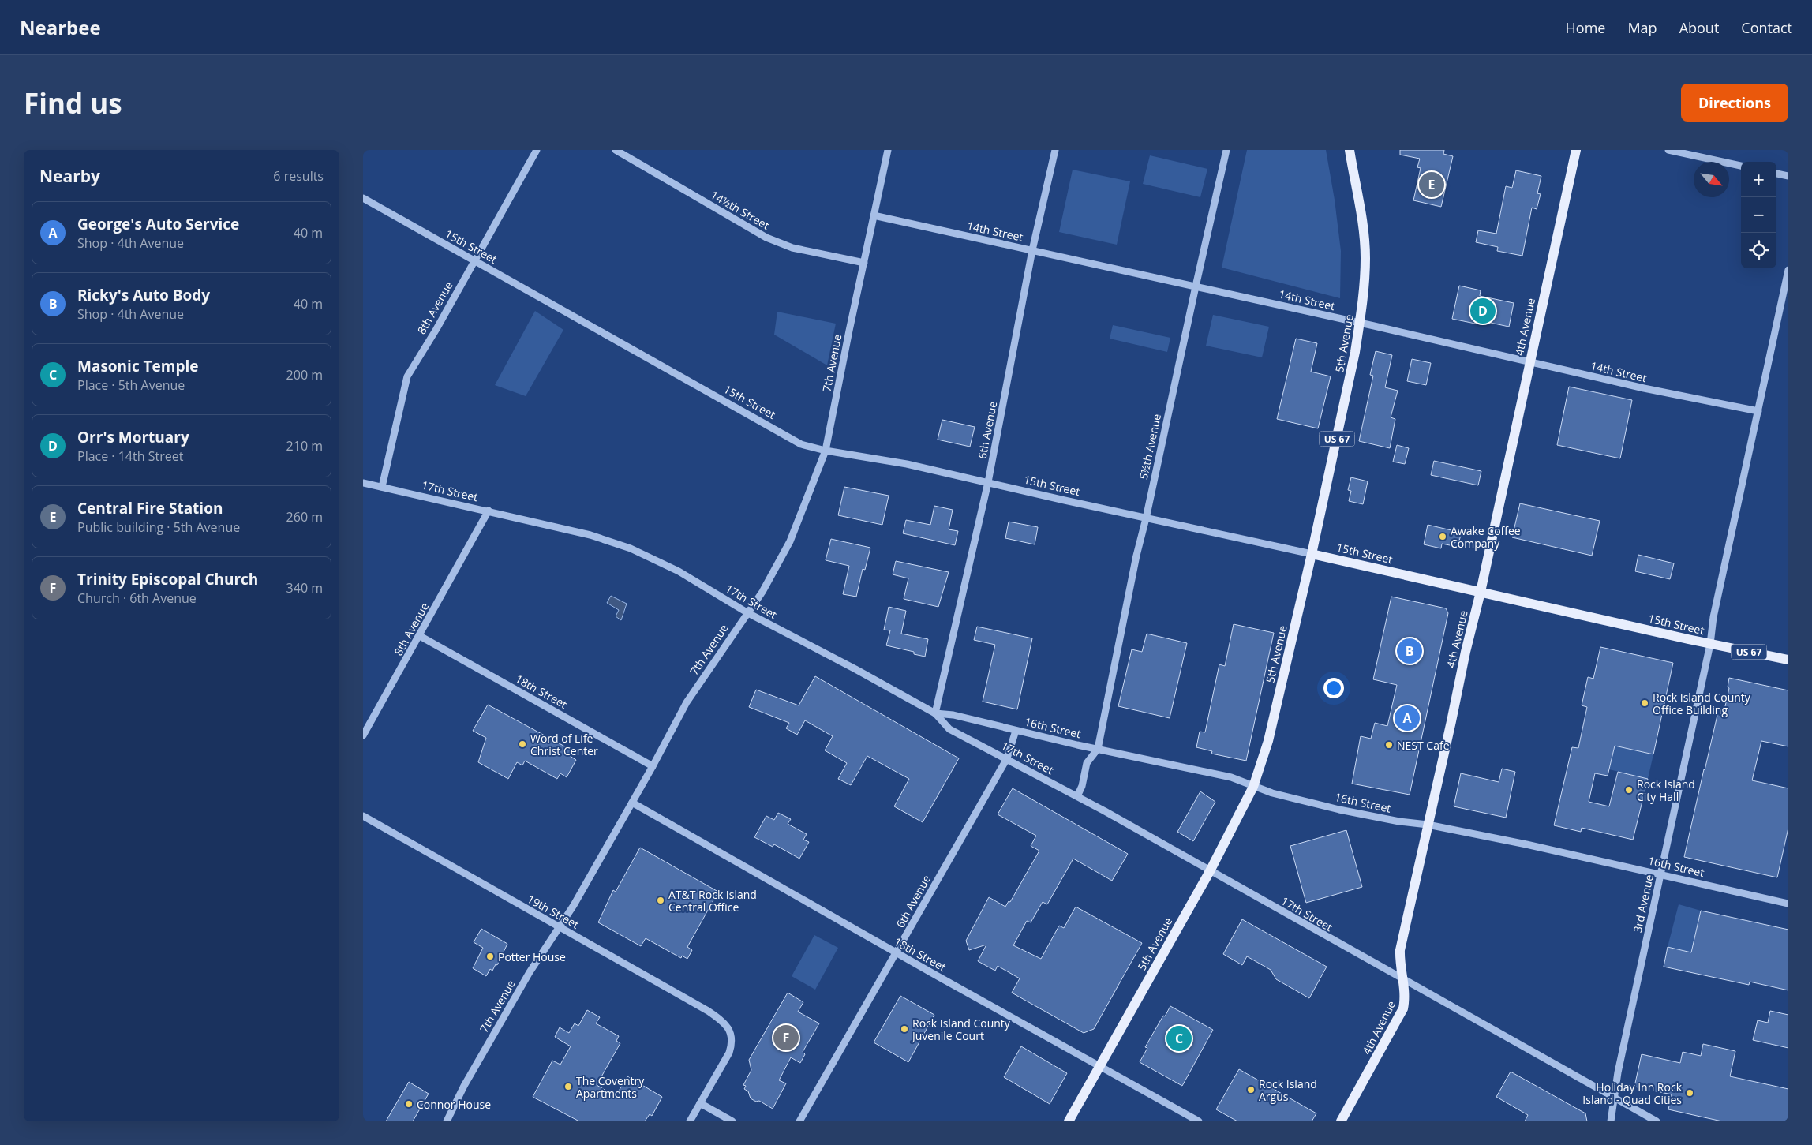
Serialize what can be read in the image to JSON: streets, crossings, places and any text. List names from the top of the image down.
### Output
{
  "streets": {
    "main road": [
      "15th Street",
      "4th Avenue",
      "5th Avenue",
      "US 67"
    ],
    "street": [
      "14½th Street",
      "14th Street",
      "8th Avenue",
      "7th Avenue",
      "6th Avenue",
      "5½th Avenue",
      "17th Street",
      "18th Street",
      "16th Street",
      "3rd Avenue",
      "19th Street"
    ]
  },
  "crossings": [
    ["14½th Street", "7th Avenue"],
    ["14th Street", "4th Avenue"],
    ["14th Street", "5th Avenue"],
    ["14th Street", "7th Avenue"],
    ["14th Street", "6th Avenue"],
    ["14th Street", "5½th Avenue"],
    ["14th Street", "3rd Avenue"],
    ["15th Street", "8th Avenue"],
    ["15th Street", "4th Avenue"],
    ["15th Street", "5th Avenue"],
    ["15th Street", "7th Avenue"],
    ["15th Street", "6th Avenue"],
    ["15th Street", "5½th Avenue"],
    ["15th Street", "3rd Avenue"],
    ["8th Avenue", "17th Street"],
    ["8th Avenue", "18th Street"],
    ["4th Avenue", "17th Street"],
    ["4th Avenue", "16th Street"],
    ["5th Avenue", "17th Street"],
    ["5th Avenue", "18th Street"],
    ["5th Avenue", "16th Street"],
    ["7th Avenue", "17th Street"],
    ["7th Avenue", "18th Street"],
    ["7th Avenue", "19th Street"],
    ["6th Avenue", "17th Street"],
    ["6th Avenue", "18th Street"],
    ["6th Avenue", "16th Street"],
    ["5½th Avenue", "16th Street"],
    ["17th Street", "16th Street"],
    ["17th Street", "3rd Avenue"],
    ["16th Street", "3rd Avenue"]
  ],
  "places": [
    "Awake Coffee Company",
    "Rock Island County Office Building",
    "Word of Life Christ Center",
    "NEST Cafe",
    "Rock Island City Hall",
    "AT&T Rock Island Central Office",
    "Potter House",
    "Rock Island County Juvenile Court",
    "The Coventry Apartments",
    "Rock Island Argus",
    "Holiday Inn Rock Island - Quad Cities",
    "Connor House"
  ],
  "north": "bottom right",
  "page": {
    "header": "Nearbee",
    "nav": [
      "Home",
      "Map",
      "About",
      "Contact"
    ],
    "buttons": "Directions",
    "title": "Find us",
    "heading": ["Nearby", "6 results"],
    "map_buttons": ["+", "−"],
    "pins": [
      "E",
      "D",
      "B",
      "A",
      "F",
      "C"
    ],
    "list": [
      {
        "mark": "A",
        "name": "George's Auto Service",
        "note": "Shop · 4th Avenue",
        "value": "40 m"
      },
      {
        "mark": "B",
        "name": "Ricky's Auto Body",
        "note": "Shop · 4th Avenue",
        "value": "40 m"
      },
      {
        "mark": "C",
        "name": "Masonic Temple",
        "note": "Place · 5th Avenue",
        "value": "200 m"
      },
      {
        "mark": "D",
        "name": "Orr's Mortuary",
        "note": "Place · 14th Street",
        "value": "210 m"
      },
      {
        "mark": "E",
        "name": "Central Fire Station",
        "note": "Public building · 5th Avenue",
        "value": "260 m"
      },
      {
        "mark": "F",
        "name": "Trinity Episcopal Church",
        "note": "Church · 6th Avenue",
        "value": "340 m"
      }
    ]
  }
}
